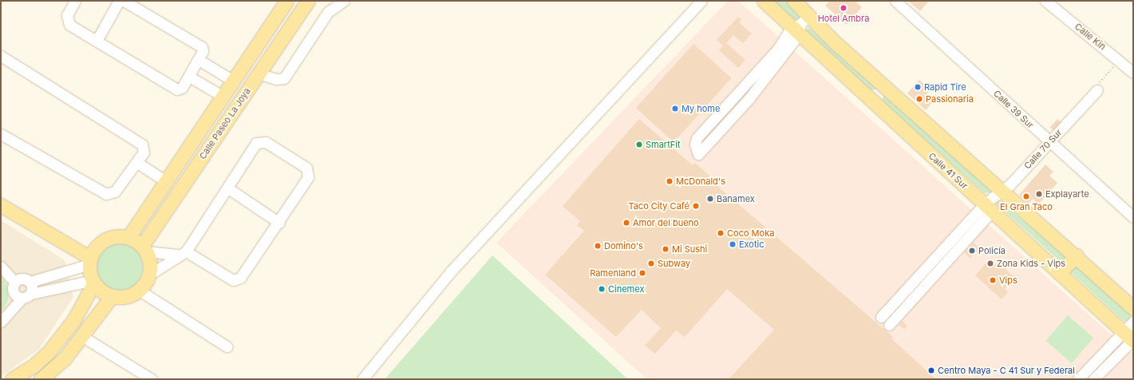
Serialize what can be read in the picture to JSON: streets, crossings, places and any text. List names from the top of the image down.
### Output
{
  "streets": {
    "main road": ["Calle Paseo La Joya", "Calle 41 Sur"],
    "street": ["Calle Kin", "Calle 39 Sur", "Calle 70 Sur"]
  },
  "crossings": [
    ["Calle 39 Sur", "Calle 70 Sur"],
    ["Calle 70 Sur", "Calle 41 Sur"]
  ],
  "places": [
    "Hotel Ambra",
    "Rapid Tire",
    "Passionaria",
    "My home",
    "SmartFit",
    "McDonald's",
    "Explayarte",
    "El Gran Taco",
    "Banamex",
    "Taco City Café",
    "Amor del bueno",
    "Coco Moka",
    "Exotic",
    "Domino's",
    "Mi Sushi",
    "Policía",
    "Subway",
    "Zona Kids - Vips",
    "Ramenland",
    "Vips",
    "Cinemex",
    "Centro Maya - C 41 Sur y Federal"
  ]
}
